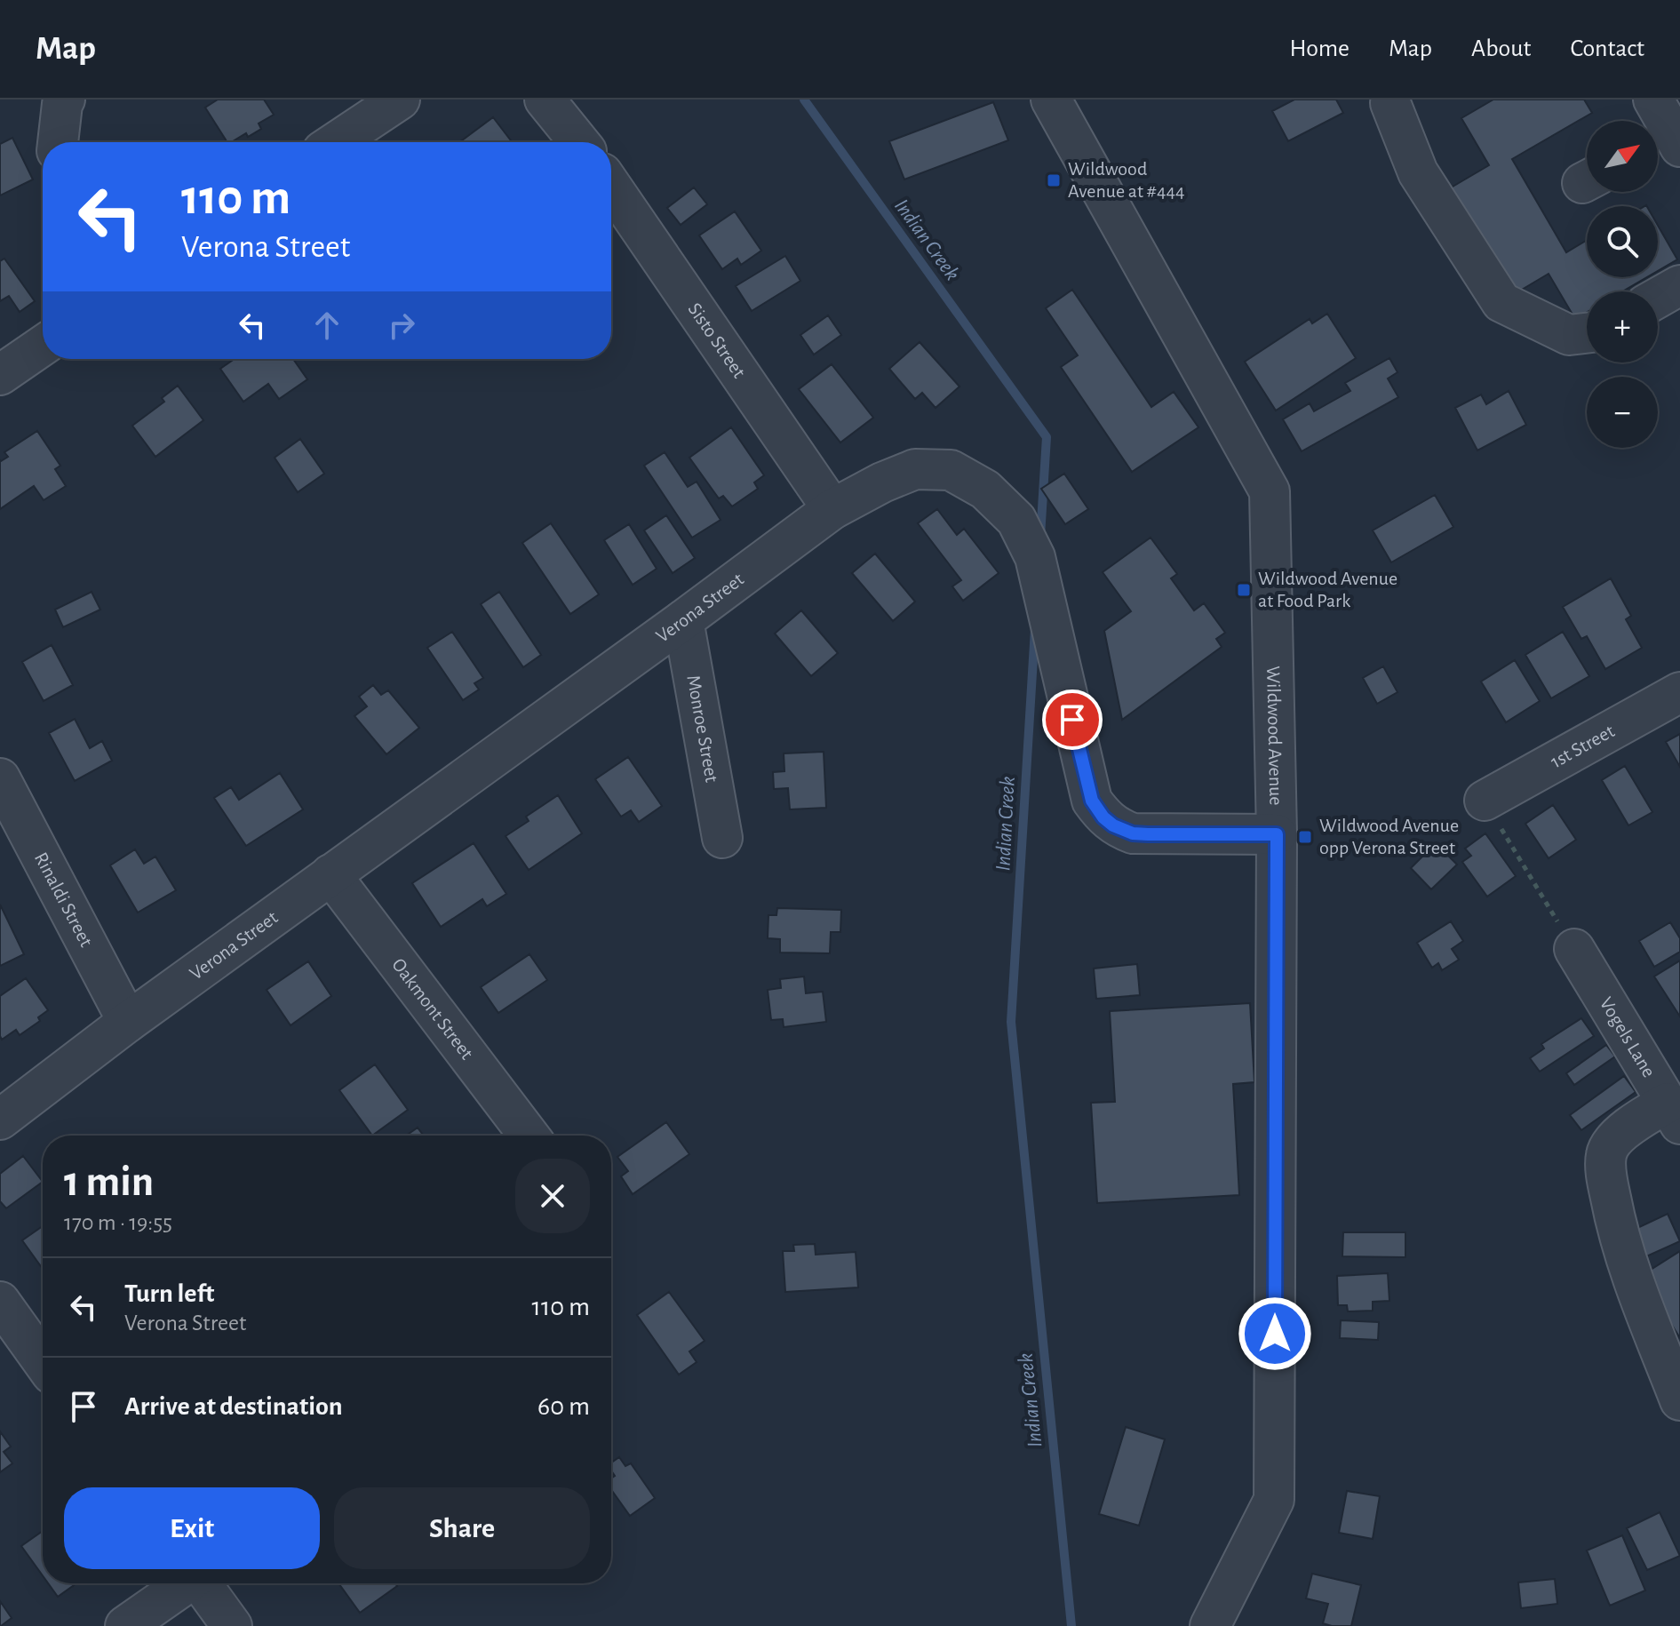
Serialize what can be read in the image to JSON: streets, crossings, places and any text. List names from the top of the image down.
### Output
{
  "streets": {
    "street": [
      "Sisto Street",
      "Verona Street",
      "Monroe Street",
      "Wildwood Avenue",
      "1st Street",
      "Rinaldi Street",
      "Oakmont Street",
      "Vogels Lane"
    ]
  },
  "crossings": [
    ["Sisto Street", "Verona Street"],
    ["Verona Street", "Monroe Street"],
    ["Verona Street", "Wildwood Avenue"],
    ["Verona Street", "Rinaldi Street"],
    ["Verona Street", "Oakmont Street"]
  ],
  "water": ["Indian Creek"],
  "places": {
    "transit": ["Wildwood Avenue at #444", "Wildwood Avenue at Food Park", "Wildwood Avenue opp Verona Street"]
  },
  "north": "top right",
  "page": {
    "header": "Map",
    "nav": [
      "Home",
      "Map",
      "About",
      "Contact"
    ],
    "map_buttons": ["+", "−"],
    "turn": ["110 m", "Verona Street"],
    "heading": ["1 min", "170 m · 19:55"],
    "list": [
      {
        "name": "Turn left",
        "note": "Verona Street",
        "value": "110 m"
      },
      {
        "name": "Arrive at destination",
        "value": "60 m"
      }
    ],
    "buttons": ["Exit", "Share"]
  }
}
